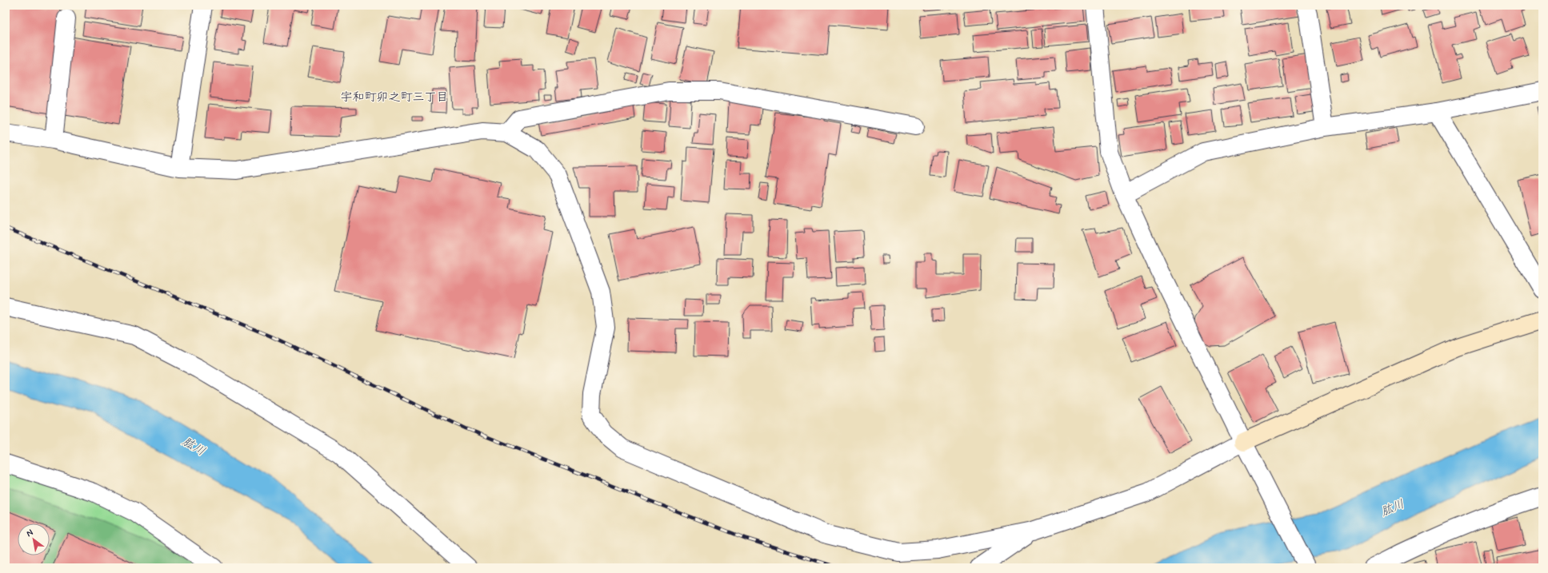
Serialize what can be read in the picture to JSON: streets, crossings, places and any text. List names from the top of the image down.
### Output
{
  "districts": ["宇和町卯之町三丁目"],
  "water": ["肱川"],
  "north": "top left"
}
